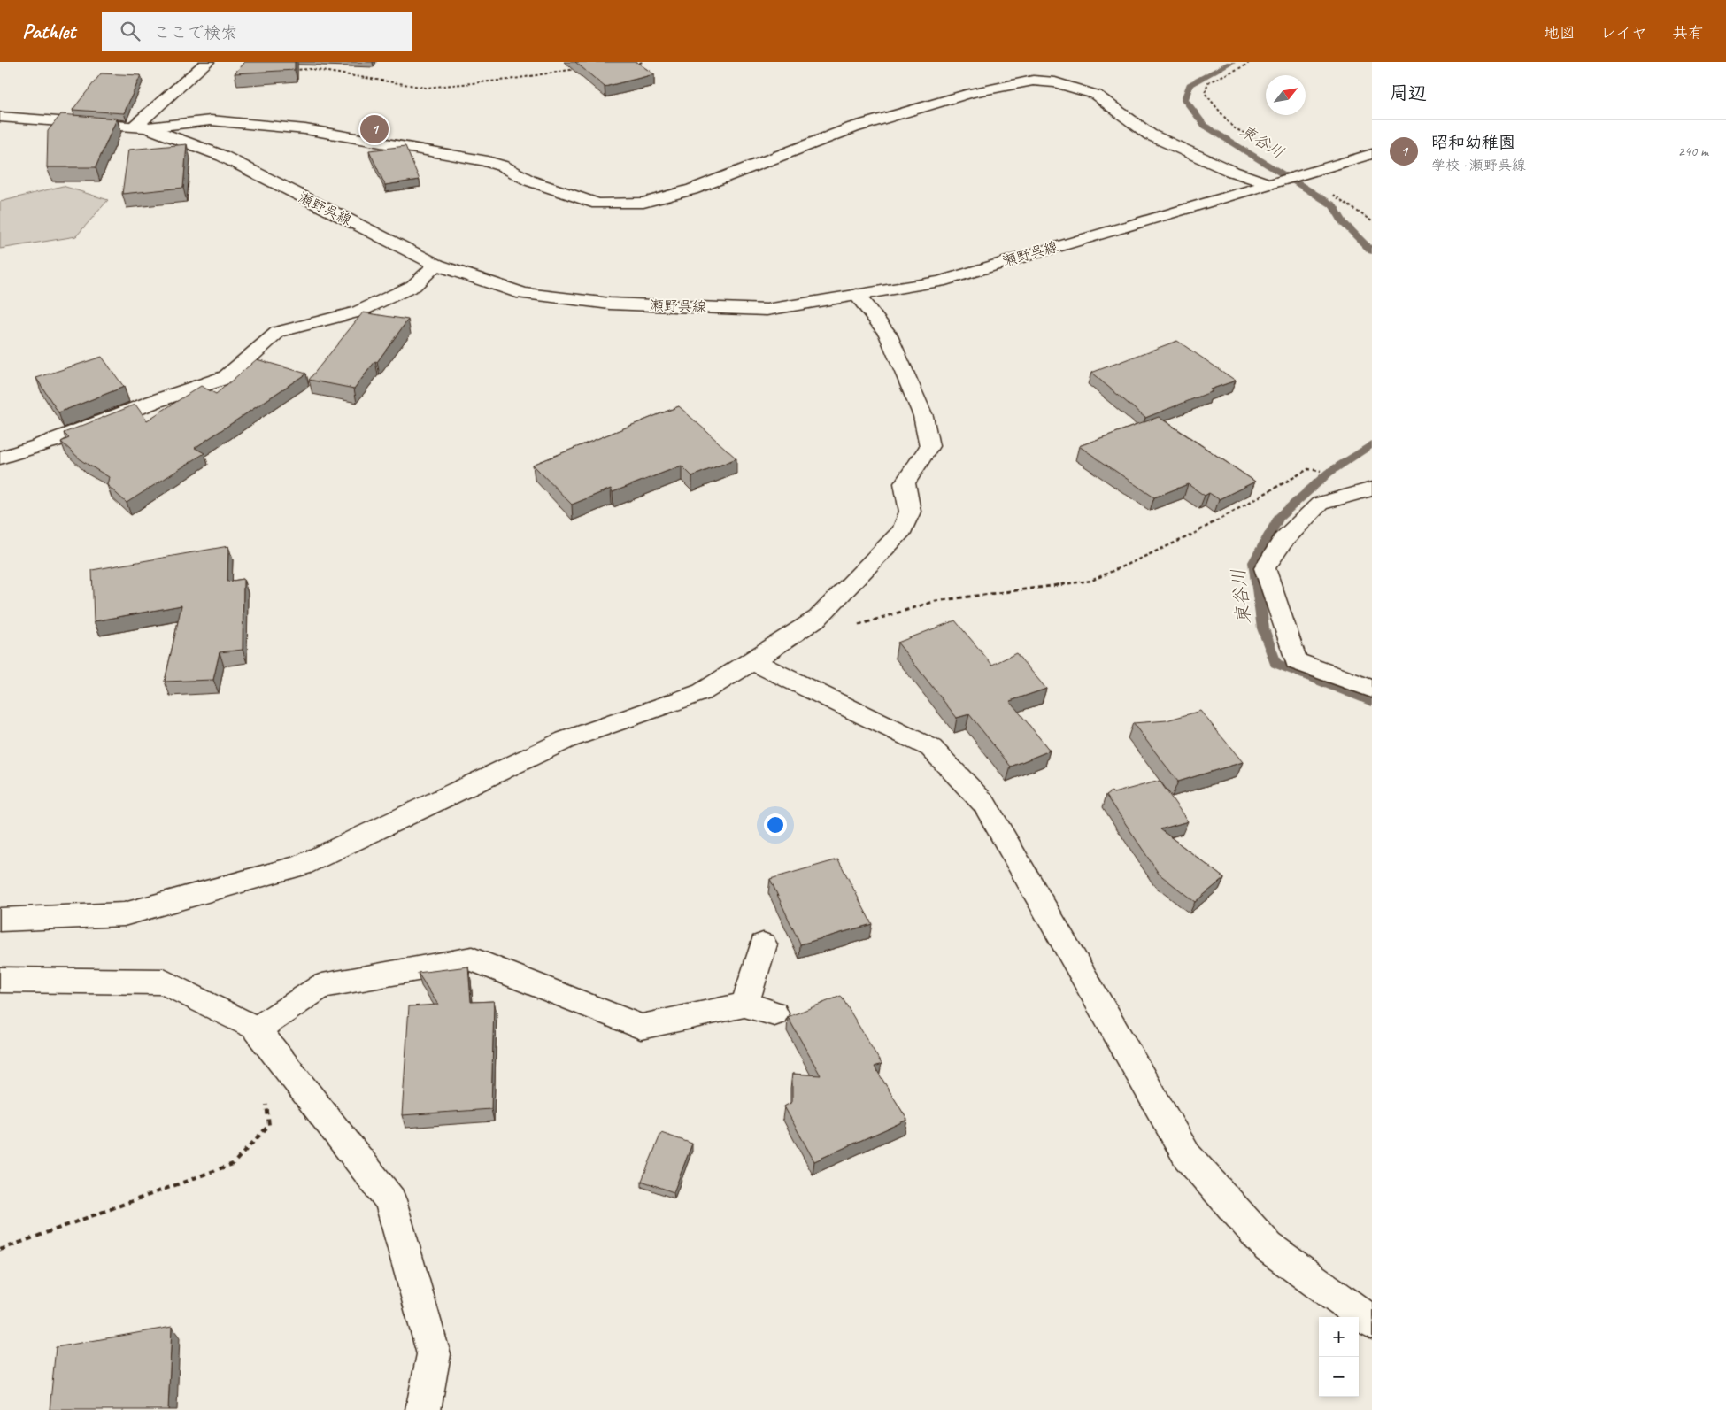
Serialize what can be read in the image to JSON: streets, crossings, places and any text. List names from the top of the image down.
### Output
{
  "streets": {
    "street": ["瀬野呉線"]
  },
  "water": ["東谷川"],
  "north": "top right",
  "page": {
    "header": "Pathlet",
    "search": "ここで検索",
    "nav": ["地図", "レイヤ", "共有"],
    "heading": "周辺",
    "pins": "1",
    "list": [
      {
        "mark": "1",
        "name": "昭和幼稚園",
        "note": "学校 · 瀬野呉線",
        "value": "240 m"
      }
    ],
    "map_buttons": ["+", "−"]
  }
}
